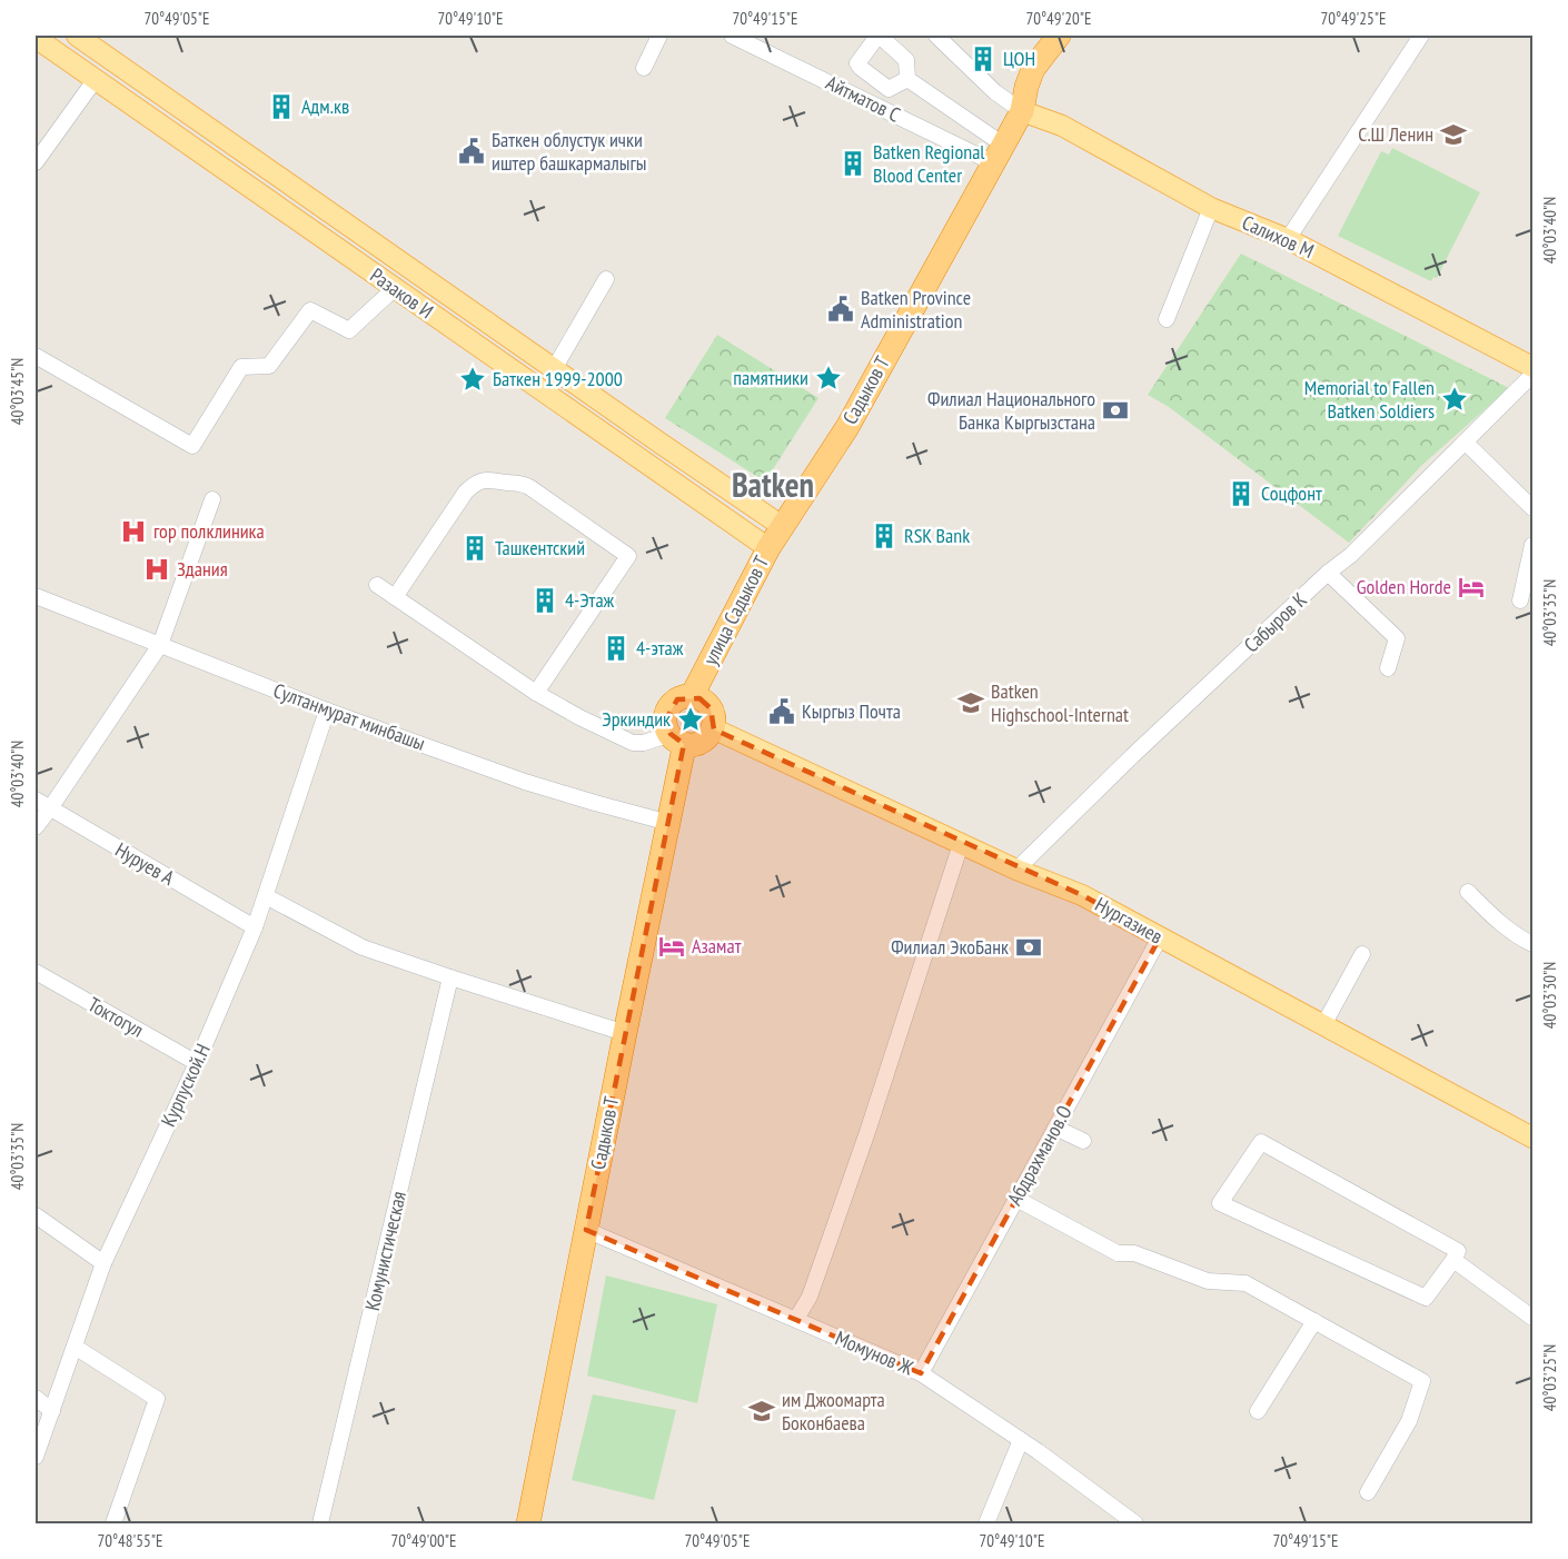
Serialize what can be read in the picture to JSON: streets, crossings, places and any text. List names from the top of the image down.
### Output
{
  "streets": {
    "highway": ["Садыков Т", "улица Садыков Т"],
    "main road": ["Салихов М", "Разаков И", "Нургазиев"],
    "street": [
      "Айтматов С",
      "Сабыров К",
      "Султанмурат минбашы",
      "Нуруев А",
      "Токтогул",
      "Курпуской.Н",
      "Абдрахманов.О",
      "Комунистическая",
      "Момунов Ж"
    ]
  },
  "crossings": [
    ["Айтматов С", "Садыков Т"],
    ["Салихов М", "Садыков Т"],
    ["Разаков И", "Садыков Т"],
    ["Разаков И", "улица Садыков Т"],
    ["Садыков Т", "улица Садыков Т"],
    ["Садыков Т", "Султанмурат минбашы"],
    ["Садыков Т", "Нургазиев"],
    ["Садыков Т", "Момунов Ж"],
    ["улица Садыков Т", "Нургазиев"],
    ["Сабыров К", "Нургазиев"],
    ["Султанмурат минбашы", "Курпуской.Н"],
    ["Нуруев А", "Курпуской.Н"],
    ["Нургазиев", "Абдрахманов.О"],
    ["Токтогул", "Курпуской.Н"],
    ["Абдрахманов.О", "Момунов Ж"]
  ],
  "districts": ["Batken"],
  "places": {
    "building": [
      "ЦОН",
      "Адм.кв",
      "Batken Regional Blood Center",
      "Соцфонт",
      "RSK Bank",
      "Ташкентский",
      "4-Этаж",
      "4-этаж"
    ],
    "school or university": ["С.Ш Ленин", "Batken Highschool-Internat", "им Джоомарта Боконбаева"],
    "public building": ["Баткен облустук ички иштер башкармалыгы", "Batken Province Administration", "Кыргыз Почта"],
    "place": [
      "памятники",
      "Баткен 1999-2000",
      "Memorial to Fallen Batken Soldiers",
      "Эркиндик"
    ],
    "bank": ["Филиал Национального Банка Кыргызстана", "Филиал ЭкоБанк"],
    "hospital": ["гор полклиника", "Здания"],
    "hotel": ["Golden Horde", "Азамат"]
  },
  "coordinates": [
    "70°49'05\"E",
    "70°49'10\"E",
    "70°49'15\"E",
    "70°49'20\"E",
    "70°49'25\"E",
    "40°03'40\"N",
    "40°03'45\"N",
    "40°03'35\"N",
    "40°03'30\"N",
    "40°03'25\"N",
    "70°48'55\"E",
    "70°49'00\"E"
  ]
}
